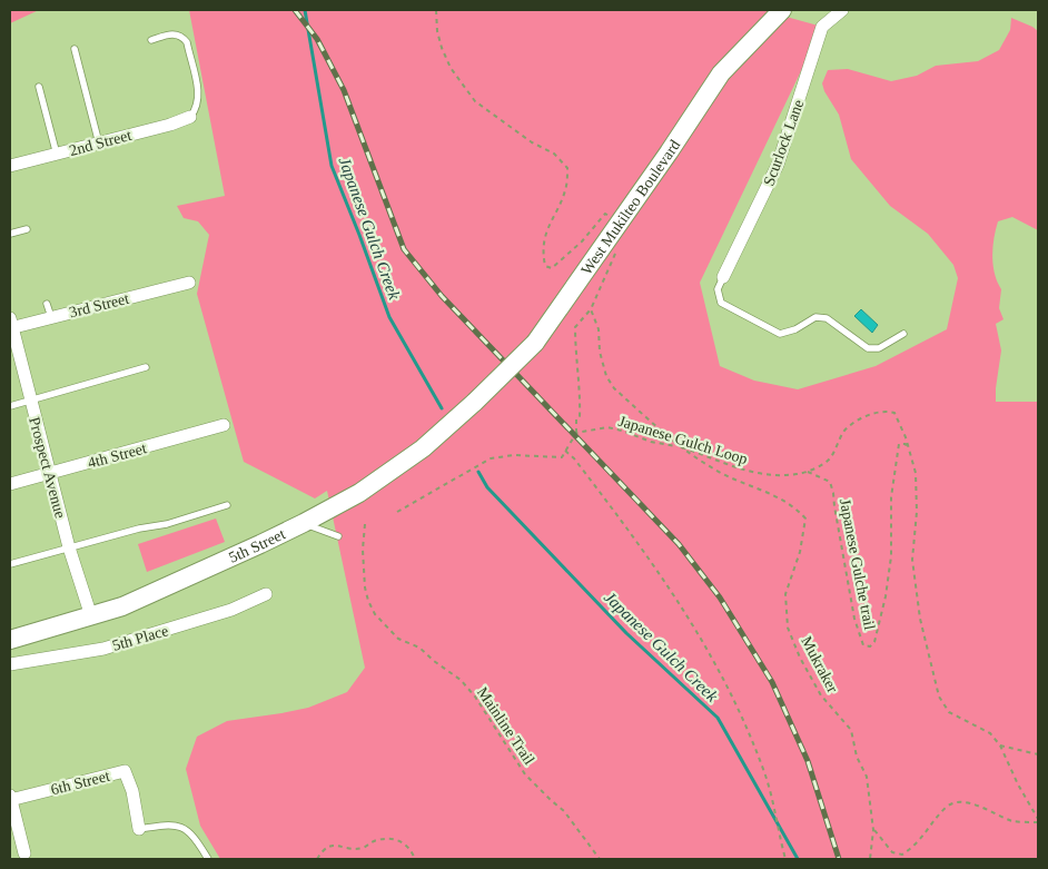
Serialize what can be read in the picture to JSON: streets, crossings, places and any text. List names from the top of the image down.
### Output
{
  "streets": {
    "main road": ["West Mukilteo Boulevard", "5th Street"],
    "street": [
      "2nd Street",
      "Scurlock Lane",
      "3rd Street",
      "4th Street",
      "Prospect Avenue",
      "5th Place",
      "6th Street"
    ],
    "path": [
      "Japanese Gulch Loop",
      "Japanese Gulche trail",
      "Mukraker",
      "Mainline Trail"
    ]
  },
  "crossings": [
    ["West Mukilteo Boulevard", "5th Street"],
    ["3rd Street", "Prospect Avenue"],
    ["Japanese Gulch Loop", "Japanese Gulche trail"],
    ["Japanese Gulch Loop", "Mukraker"],
    ["4th Street", "Prospect Avenue"],
    ["Prospect Avenue", "5th Street"]
  ],
  "water": ["Japanese Gulch Creek"]
}
